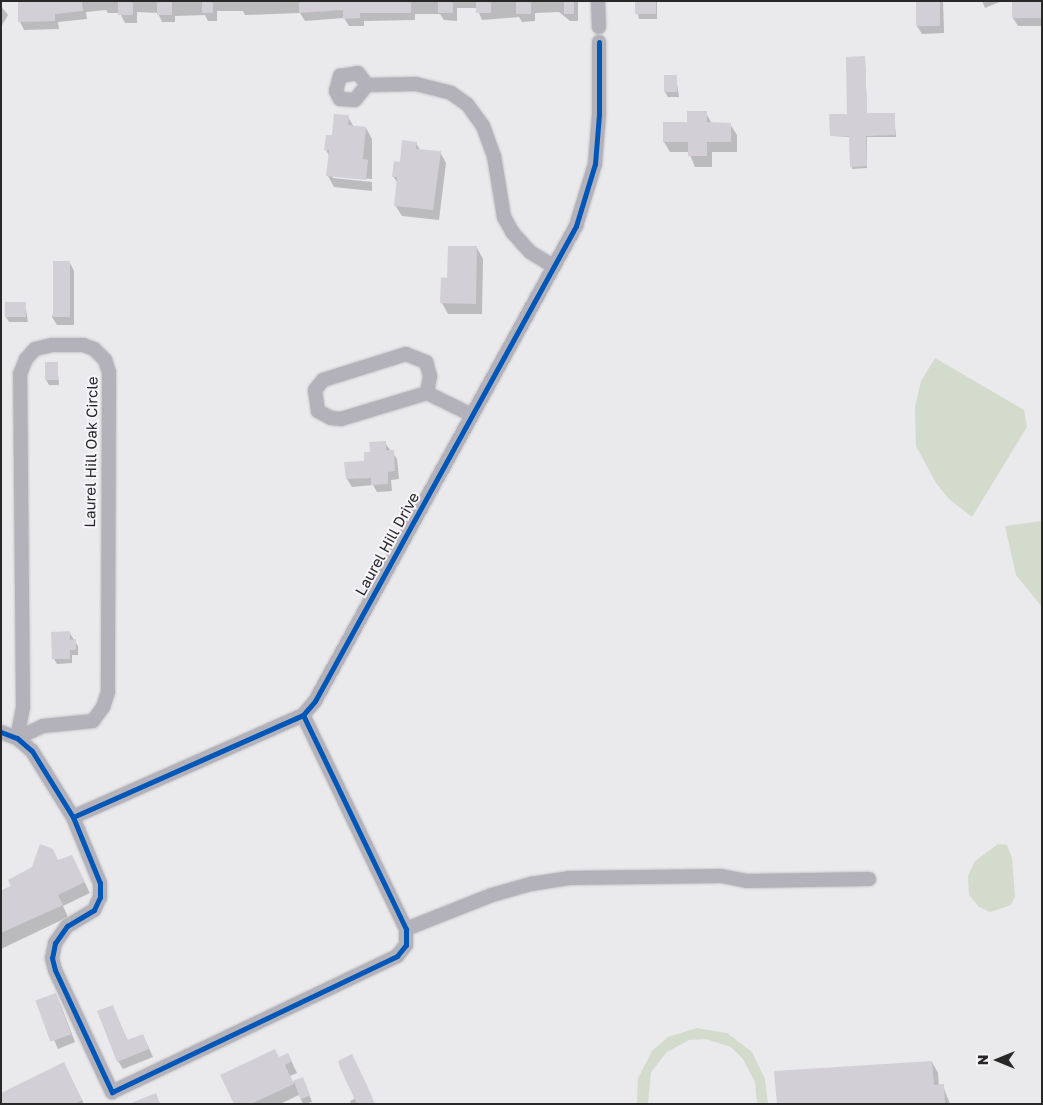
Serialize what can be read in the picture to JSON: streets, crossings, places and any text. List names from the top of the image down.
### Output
{
  "streets": {
    "street": ["Laurel Hill Oak Circle", "Laurel Hill Drive"]
  },
  "north": "left"
}
